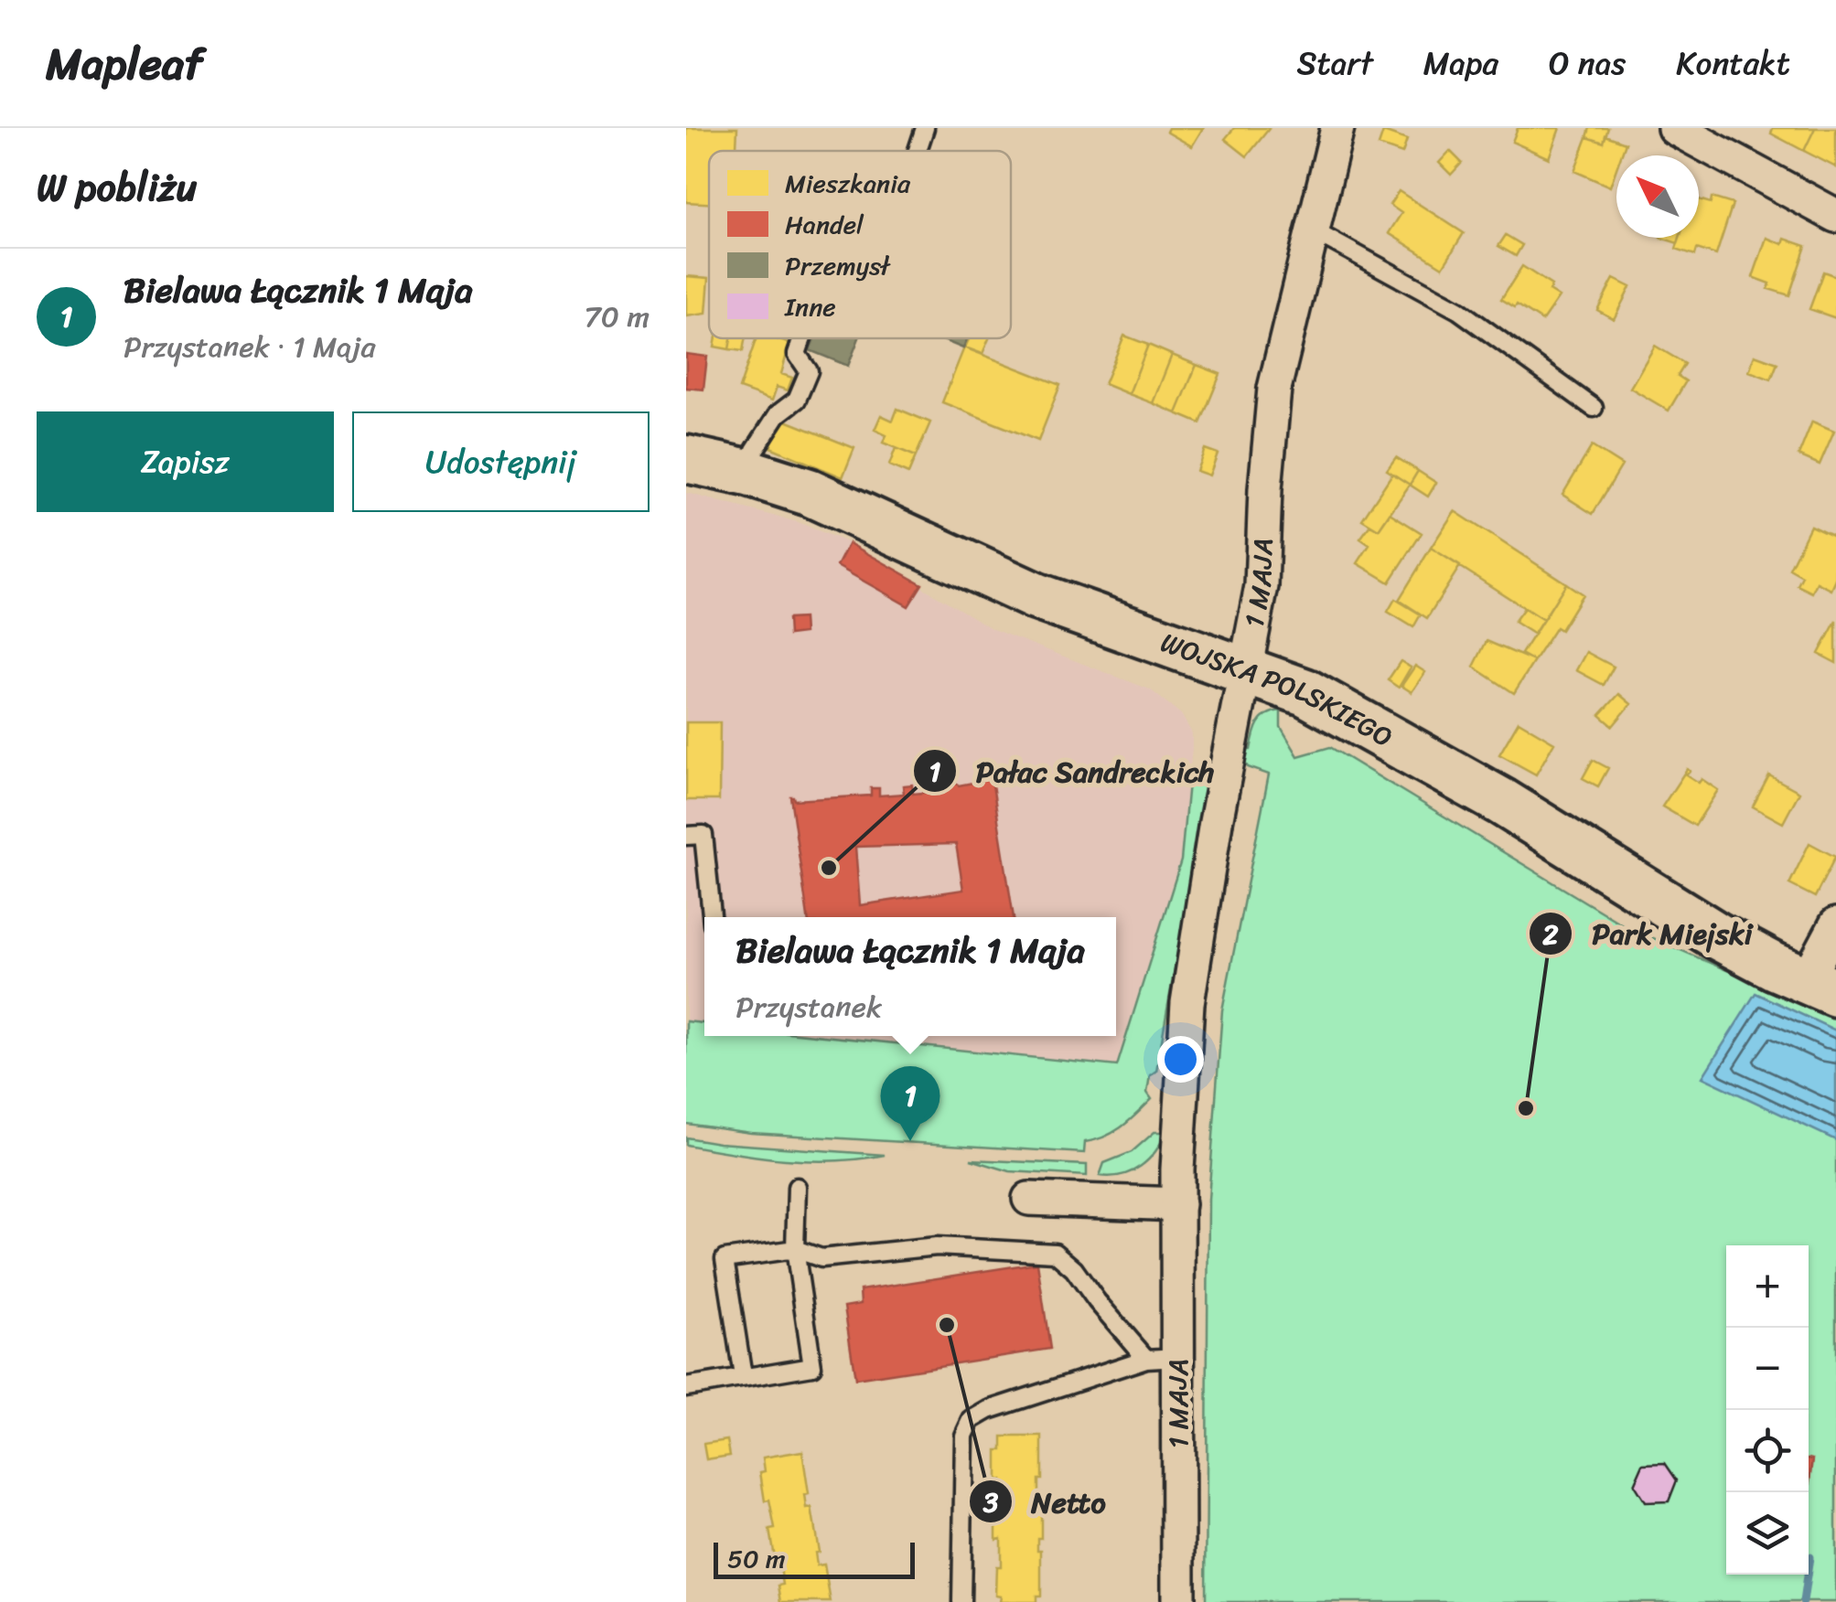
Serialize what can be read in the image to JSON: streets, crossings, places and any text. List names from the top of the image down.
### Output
{
  "streets": {
    "street": ["1 MAJA", "WOJSKA POLSKIEGO"]
  },
  "crossings": [
    ["1 MAJA", "WOJSKA POLSKIEGO"]
  ],
  "places": ["Pałac Sandreckich", "Park Miejski", "Netto"],
  "legend": [
    "Mieszkania",
    "Handel",
    "Przemysł",
    "Inne"
  ],
  "scale_bar": "50 m",
  "north": "top left",
  "page": {
    "header": "Mapleaf",
    "nav": [
      "Start",
      "Mapa",
      "O nas",
      "Kontakt"
    ],
    "heading": "W pobliżu",
    "list": [
      {
        "mark": "1",
        "name": "Bielawa Łącznik 1 Maja",
        "note": "Przystanek · 1 Maja",
        "value": "70 m"
      }
    ],
    "buttons": ["Zapisz", "Udostępnij"],
    "popup": ["Bielawa Łącznik 1 Maja", "Przystanek"],
    "pins": "1",
    "map_buttons": ["+", "−"],
    "scale": "50 m"
  }
}
